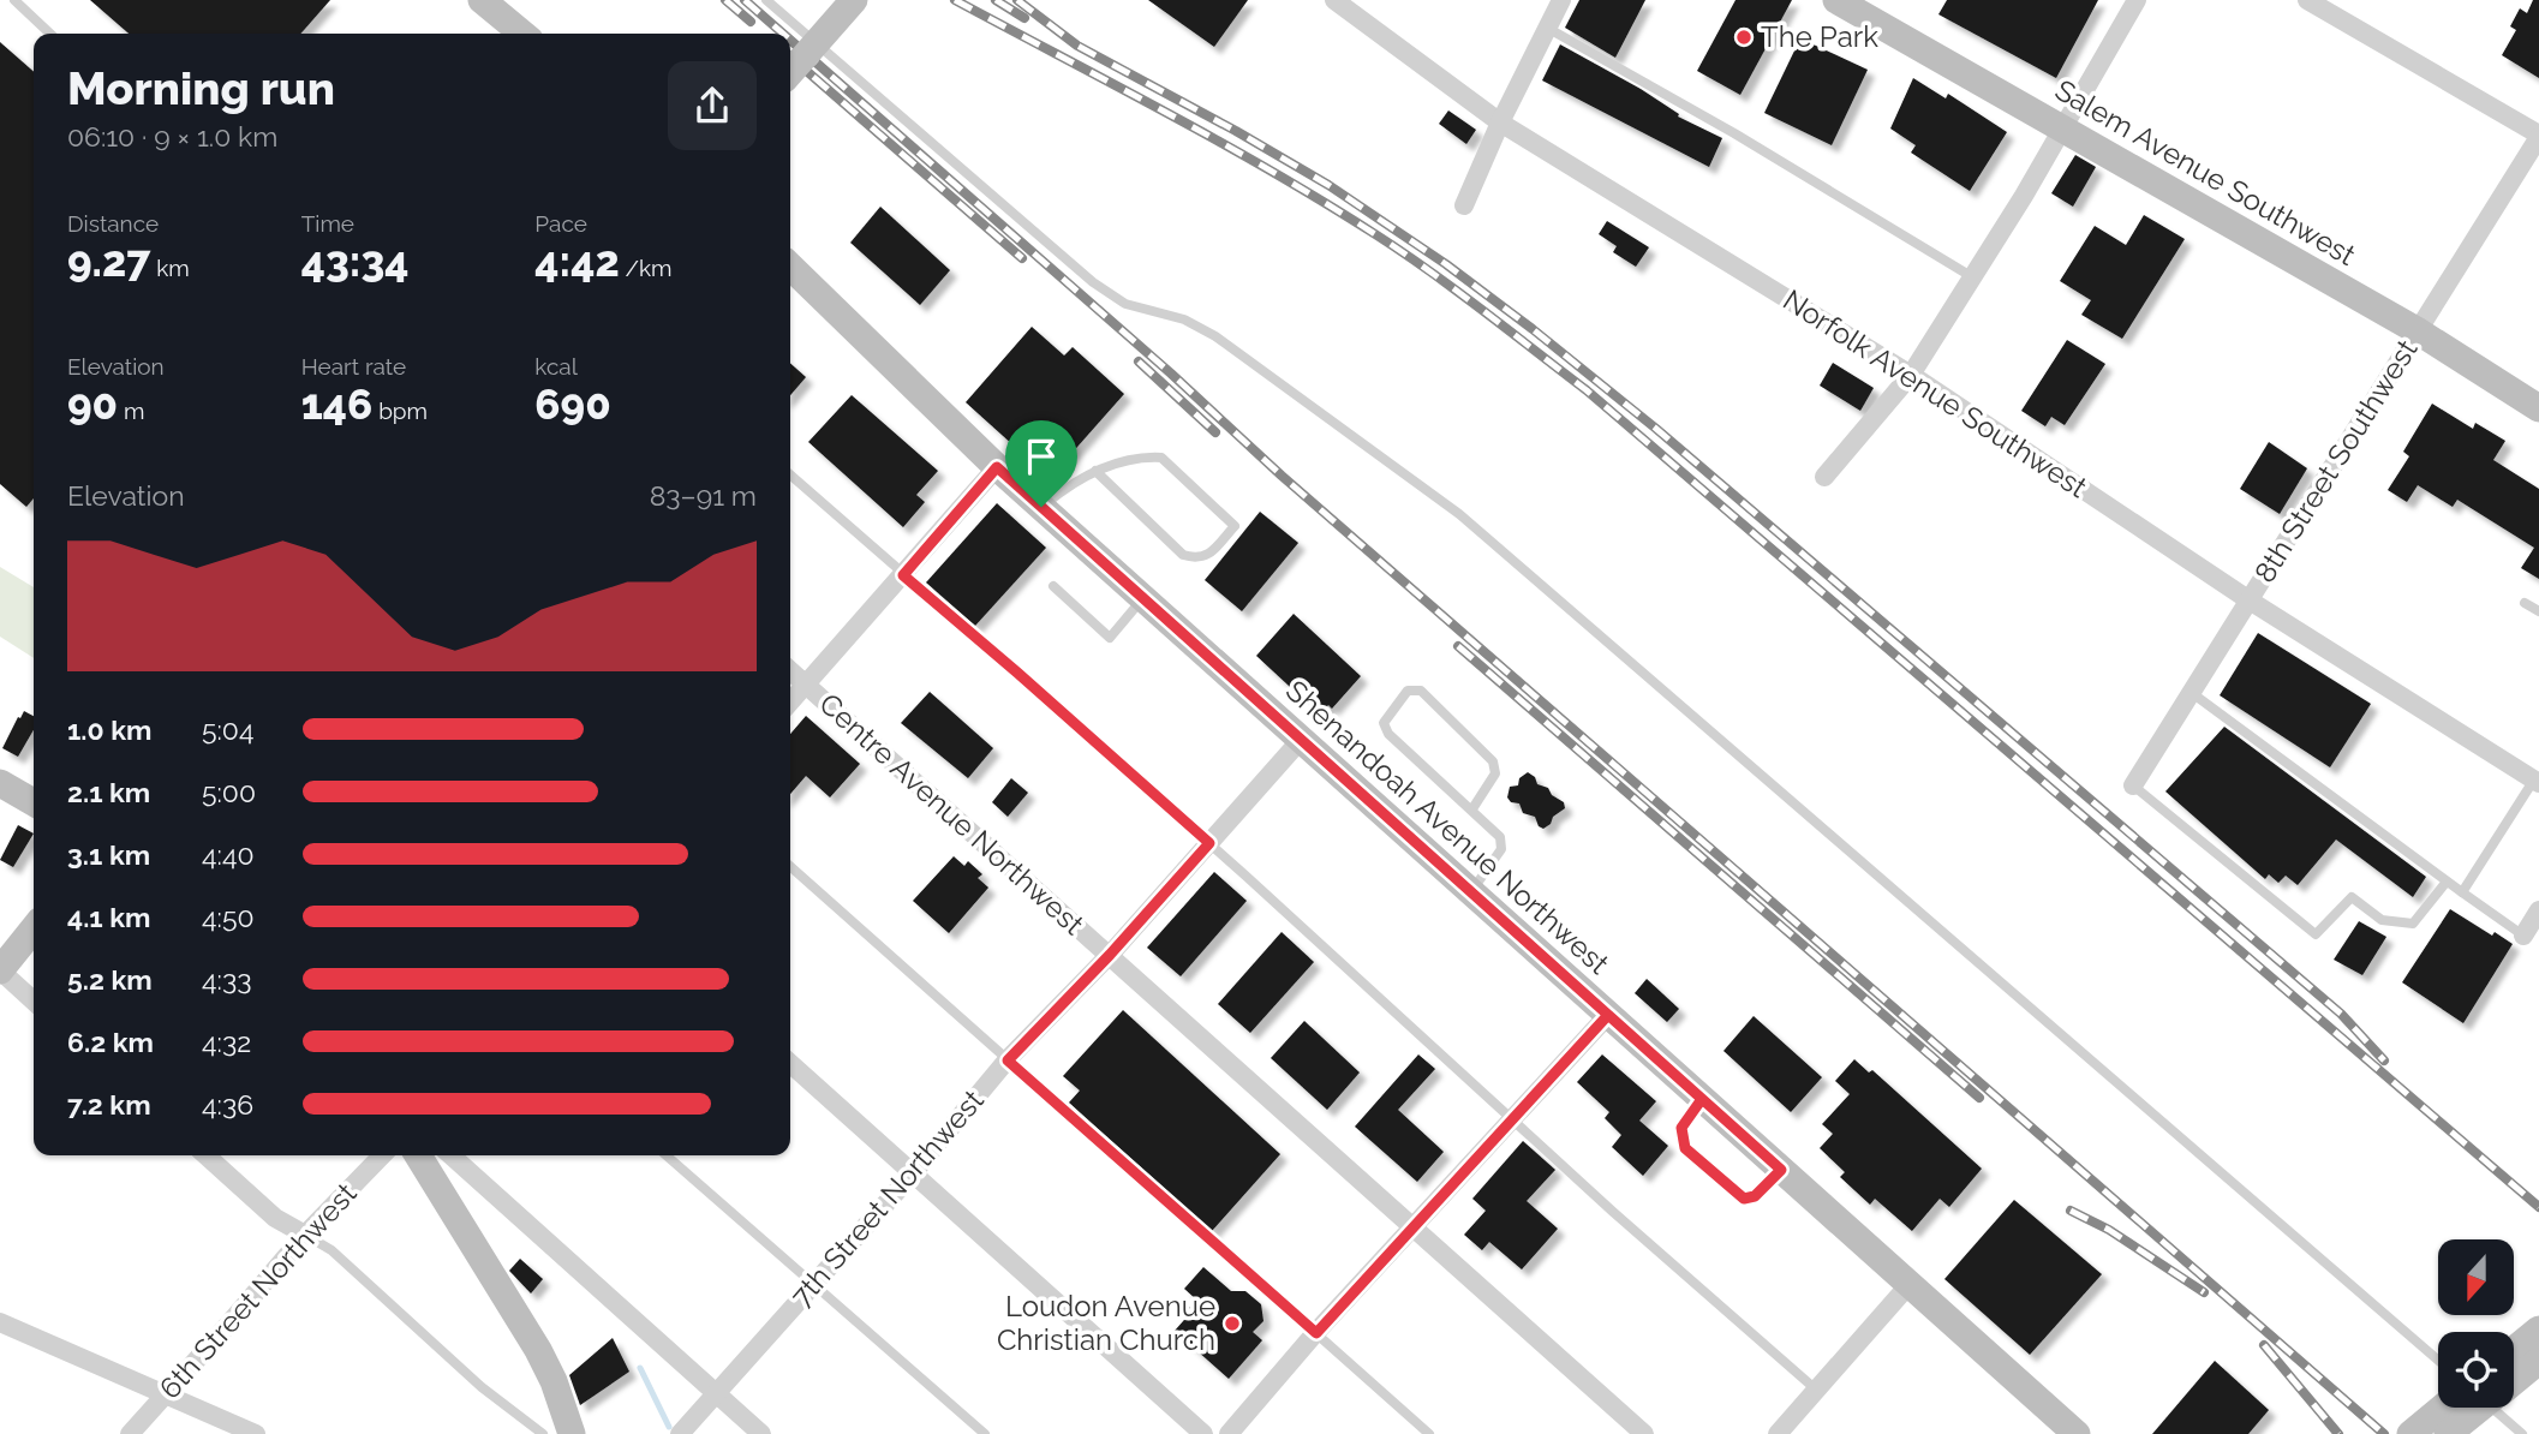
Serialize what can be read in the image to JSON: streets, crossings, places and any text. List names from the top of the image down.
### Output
{
  "streets": {
    "street": [
      "Salem Avenue Southwest",
      "Norfolk Avenue Southwest",
      "8th Street Southwest",
      "Centre Avenue Northwest",
      "Shenandoah Avenue Northwest",
      "7th Street Northwest",
      "6th Street Northwest"
    ]
  },
  "crossings": [
    ["Salem Avenue Southwest", "8th Street Southwest"],
    ["Norfolk Avenue Southwest", "8th Street Southwest"],
    ["Centre Avenue Northwest", "7th Street Northwest"],
    ["Shenandoah Avenue Northwest", "7th Street Northwest"]
  ],
  "places": ["The Park", "Loudon Avenue Christian Church"],
  "north": "bottom",
  "page": {
    "heading": ["Morning run", "06:10 · 9 × 1.0 km"],
    "stats": [
      ["Distance", "9.27 km"],
      ["Time", "43:34"],
      ["Pace", "4:42 /km"],
      ["Elevation", "90 m"],
      ["Heart rate", "146 bpm"],
      ["kcal", "690"]
    ],
    "chart": ["Elevation", "83–91 m"],
    "list": [
      {
        "name": "1.0 km",
        "note": "5:04"
      },
      {
        "name": "2.1 km",
        "note": "5:00"
      },
      {
        "name": "3.1 km",
        "note": "4:40"
      },
      {
        "name": "4.1 km",
        "note": "4:50"
      },
      {
        "name": "5.2 km",
        "note": "4:33"
      },
      {
        "name": "6.2 km",
        "note": "4:32"
      },
      {
        "name": "7.2 km",
        "note": "4:36"
      }
    ]
  }
}
